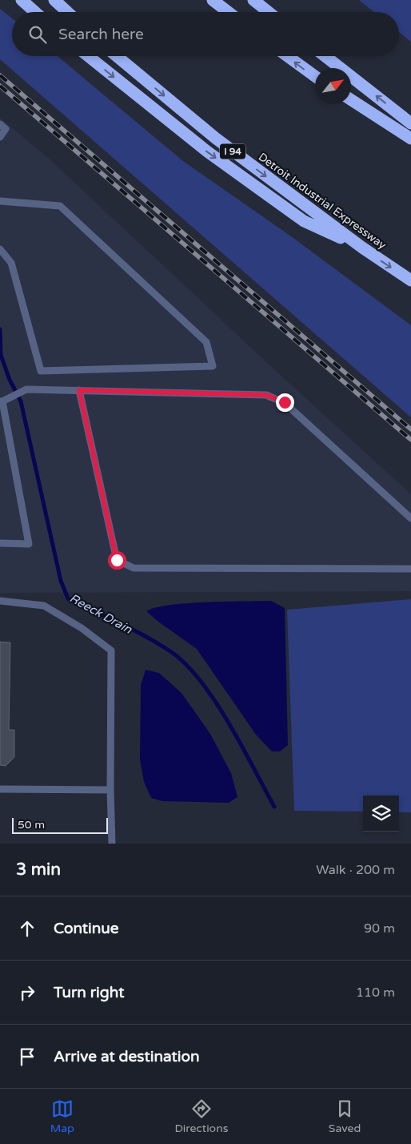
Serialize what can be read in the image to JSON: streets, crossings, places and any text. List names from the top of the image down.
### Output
{
  "streets": {
    "highway": ["I 94", "Detroit Industrial Expressway"]
  },
  "water": ["Reeck Drain"],
  "scale_bar": "50 m",
  "north": "top right",
  "page": {
    "search": "Search here",
    "scale": "50 m",
    "heading": ["3 min", "Walk · 200 m"],
    "list": [
      ["Continue", "90 m"],
      ["Turn right", "110 m"],
      "Arrive at destination"
    ],
    "nav": ["Map", "Directions", "Saved"]
  }
}
